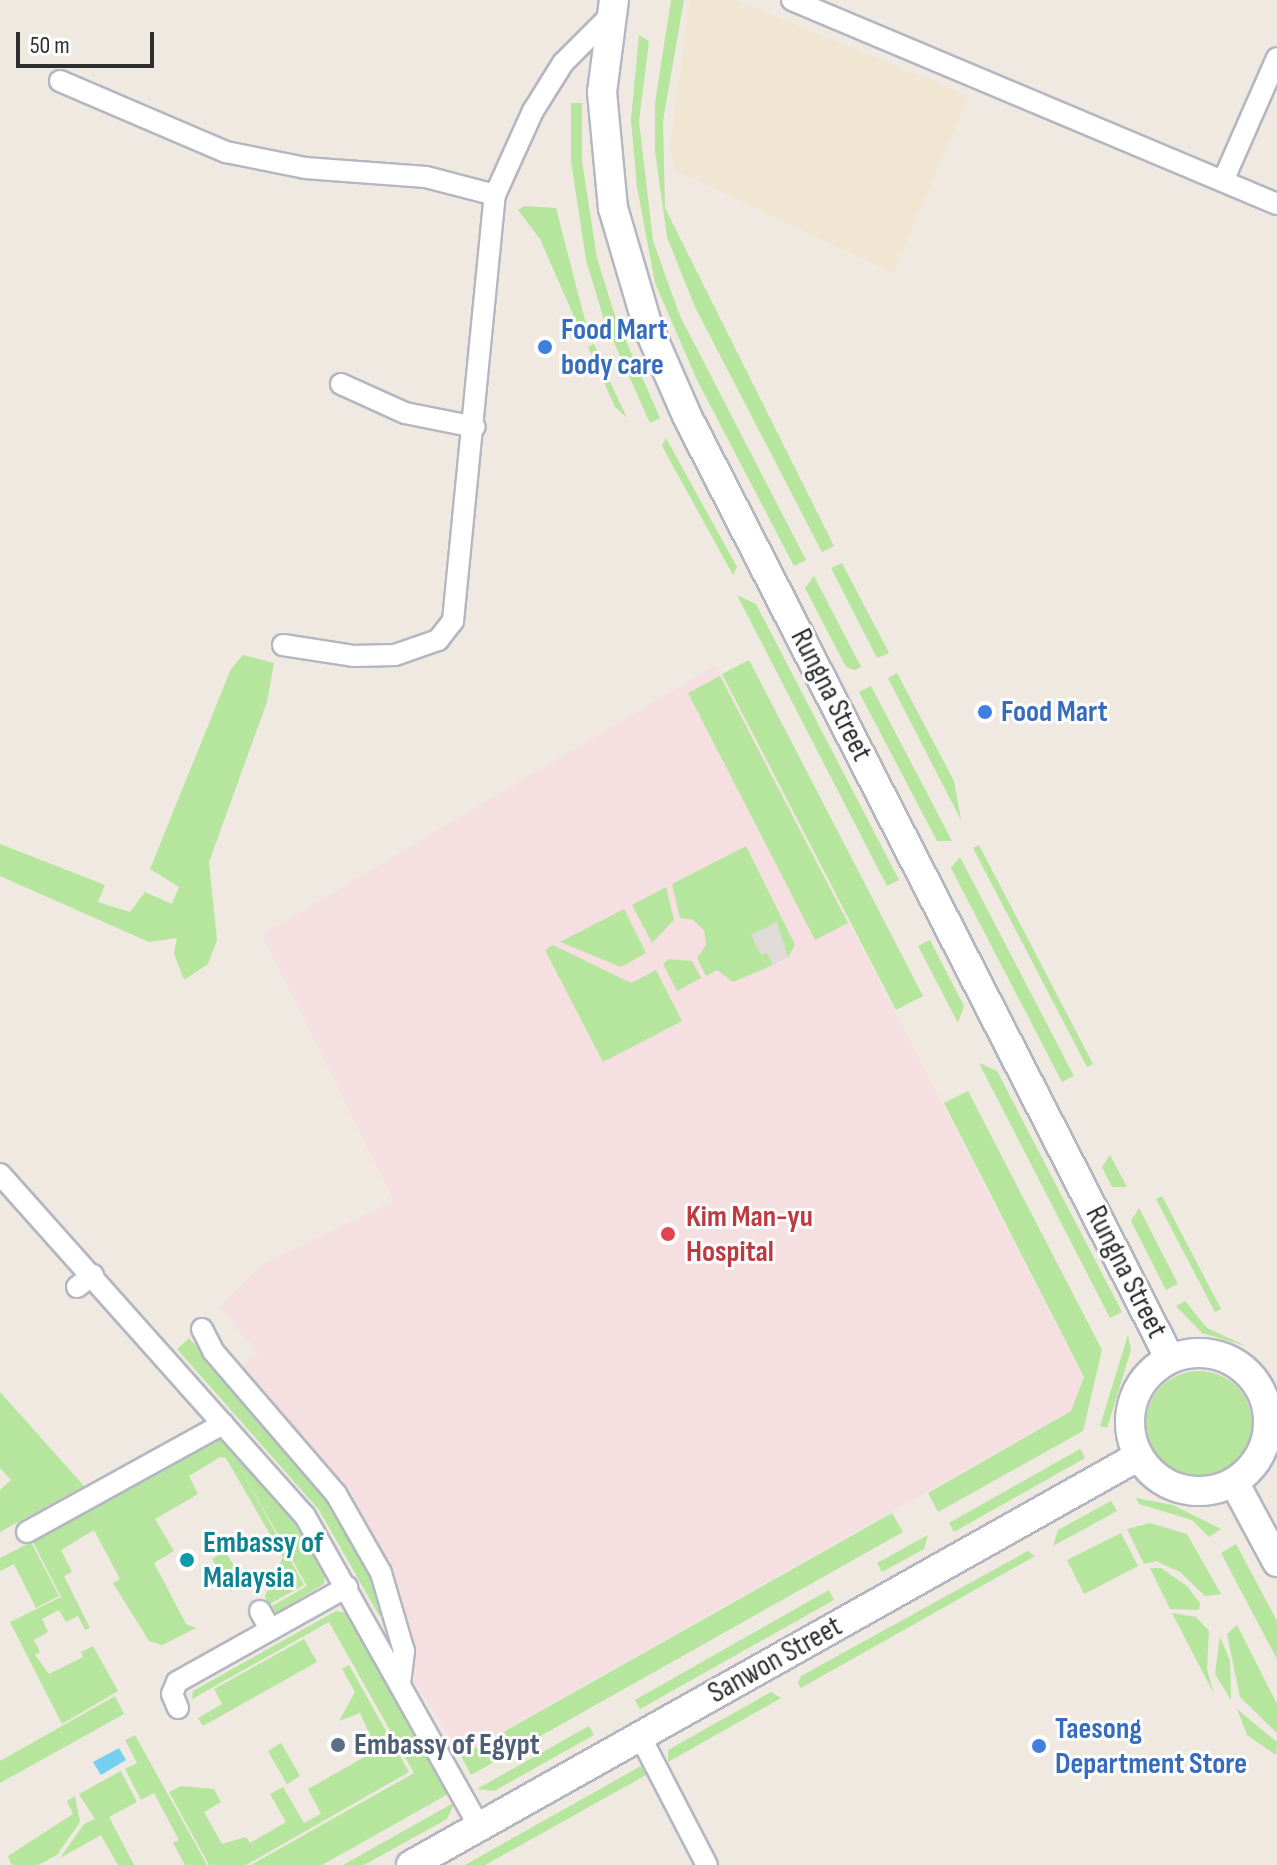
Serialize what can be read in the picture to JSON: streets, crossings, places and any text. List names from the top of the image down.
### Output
{
  "streets": {
    "main road": ["Rungna Street", "Sanwon Street"]
  },
  "crossings": [
    ["Rungna Street", "Sanwon Street"]
  ],
  "places": [
    "Food Mart body care",
    "Food Mart",
    "Kim Man-yu Hospital",
    "Embassy of Malaysia",
    "Embassy of Egypt",
    "Taesong Department Store"
  ],
  "scale_bar": "50 m"
}
